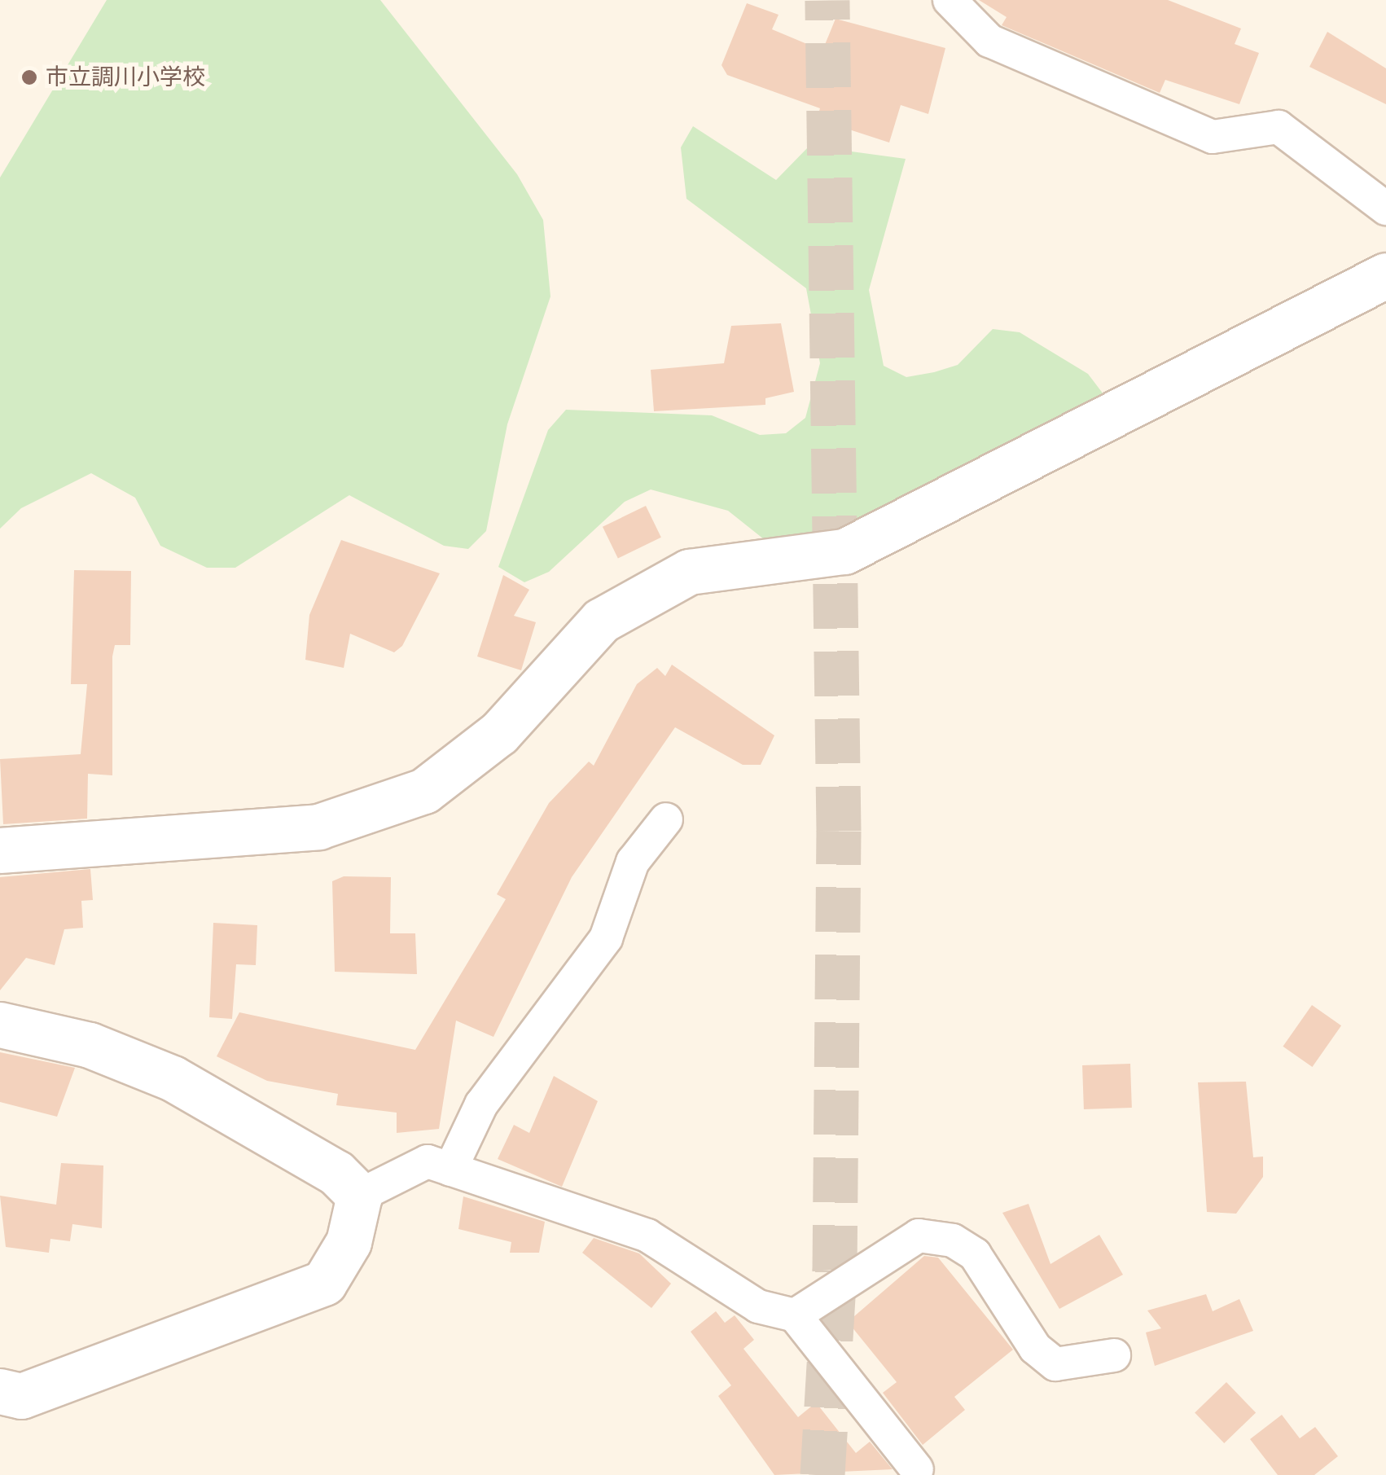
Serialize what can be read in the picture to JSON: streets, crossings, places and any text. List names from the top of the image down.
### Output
{
  "places": ["市立調川小学校"]
}
